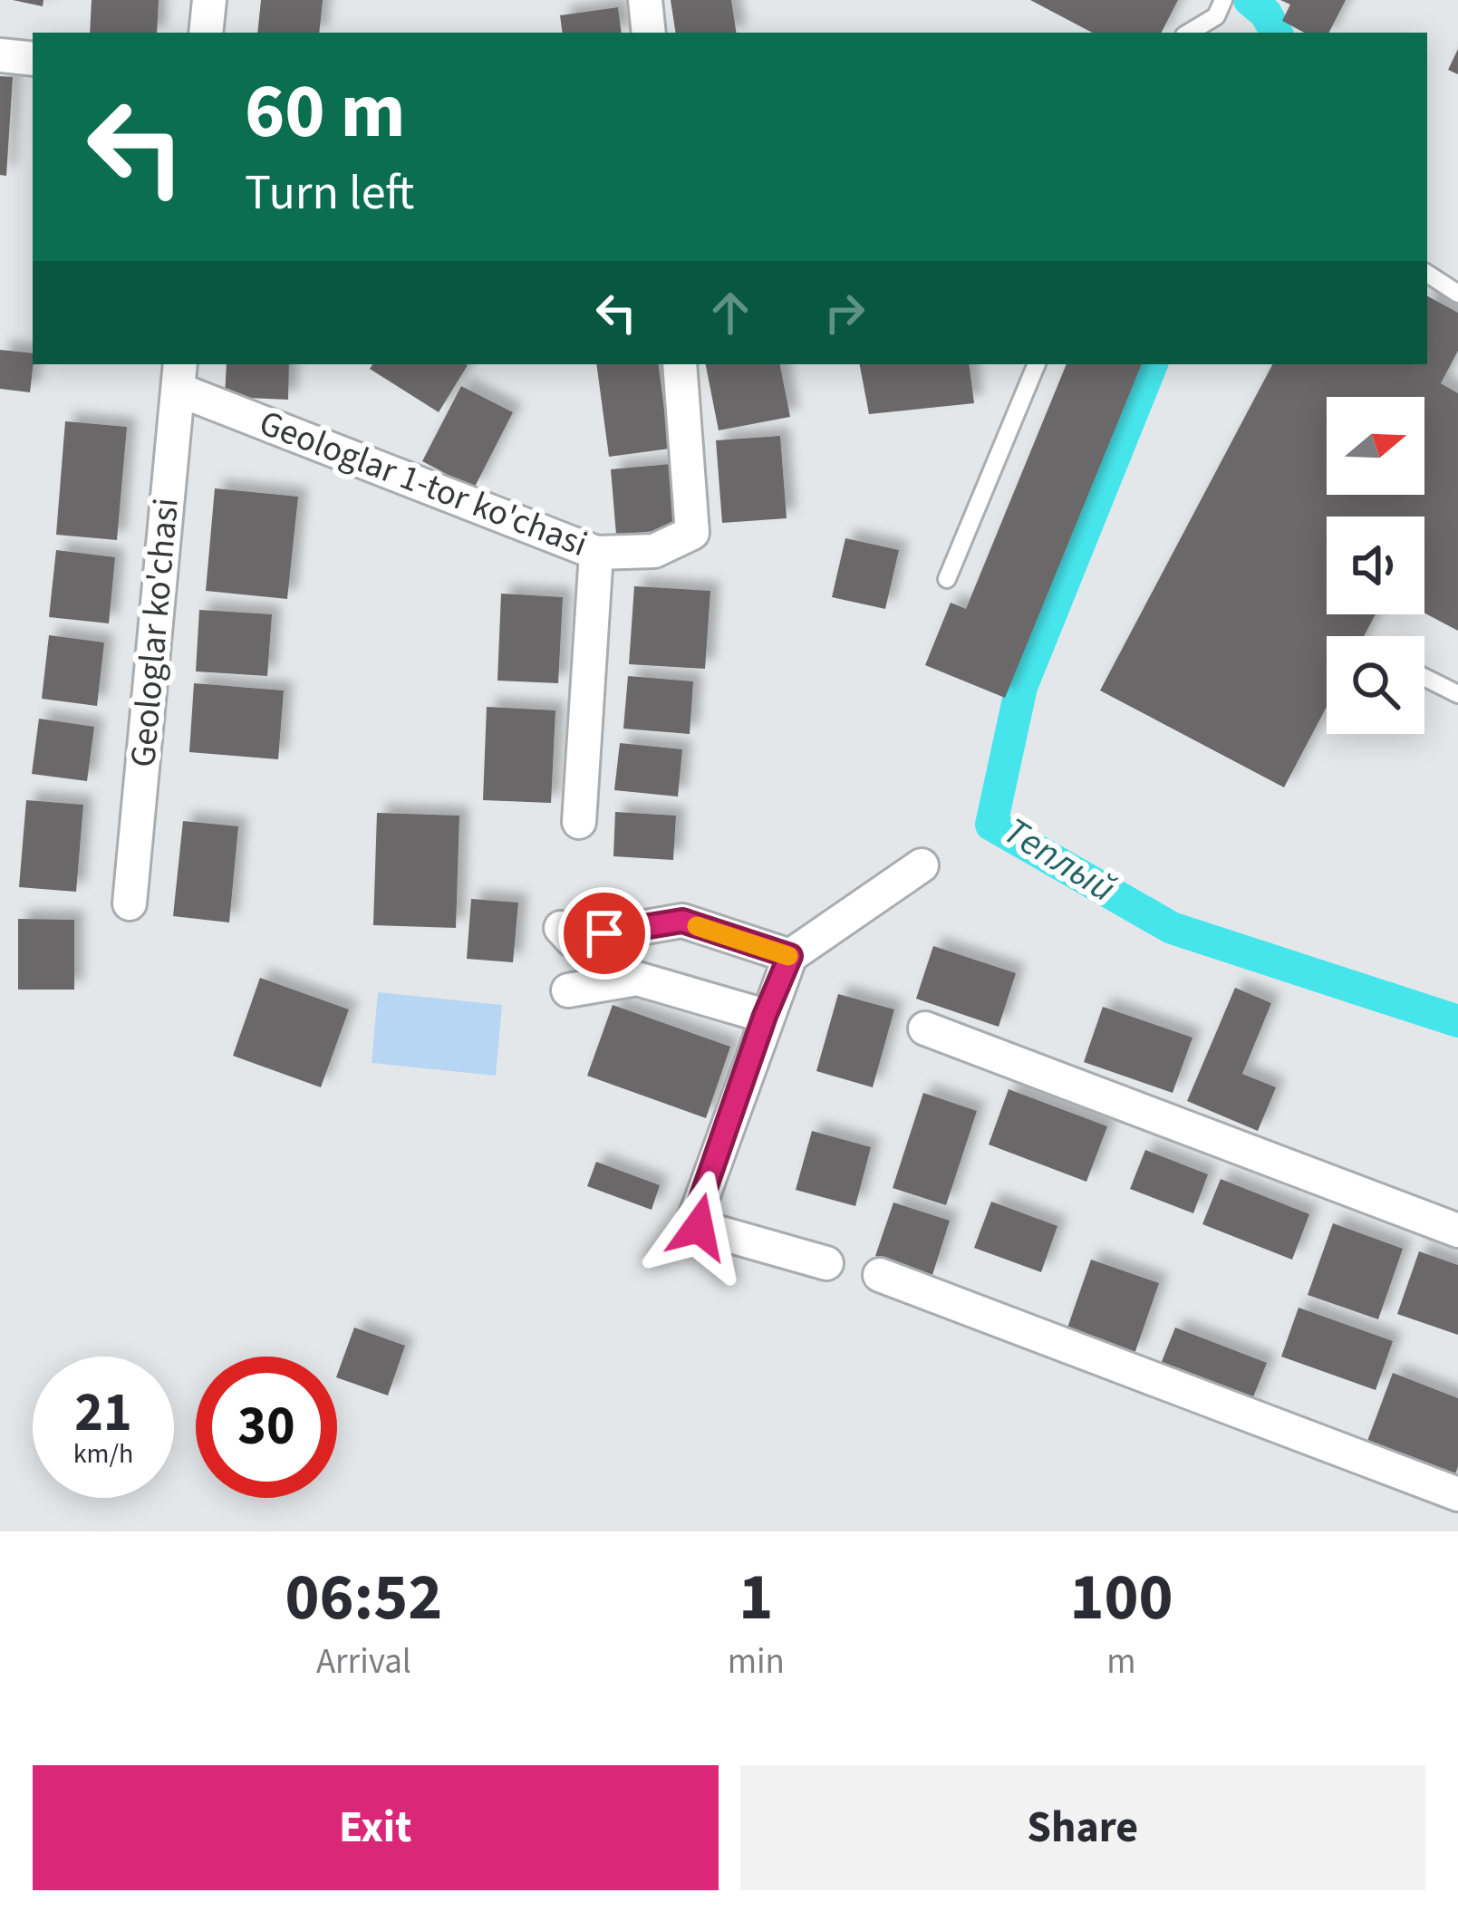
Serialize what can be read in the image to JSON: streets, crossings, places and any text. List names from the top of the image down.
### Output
{
  "streets": {
    "street": ["Geologlar 1-tor ko'chasi", "Geologlar ko'chasi"]
  },
  "crossings": [
    ["Geologlar 1-tor ko'chasi", "Geologlar ko'chasi"]
  ],
  "water": ["Теплый"],
  "north": "right",
  "page": {
    "turn": ["60 m", "Turn left"],
    "speed": "21 km/h",
    "limit": "30",
    "eta": [
      "06:52",
      "Arrival",
      "1",
      "min",
      "100",
      "m"
    ],
    "buttons": ["Exit", "Share"]
  }
}
